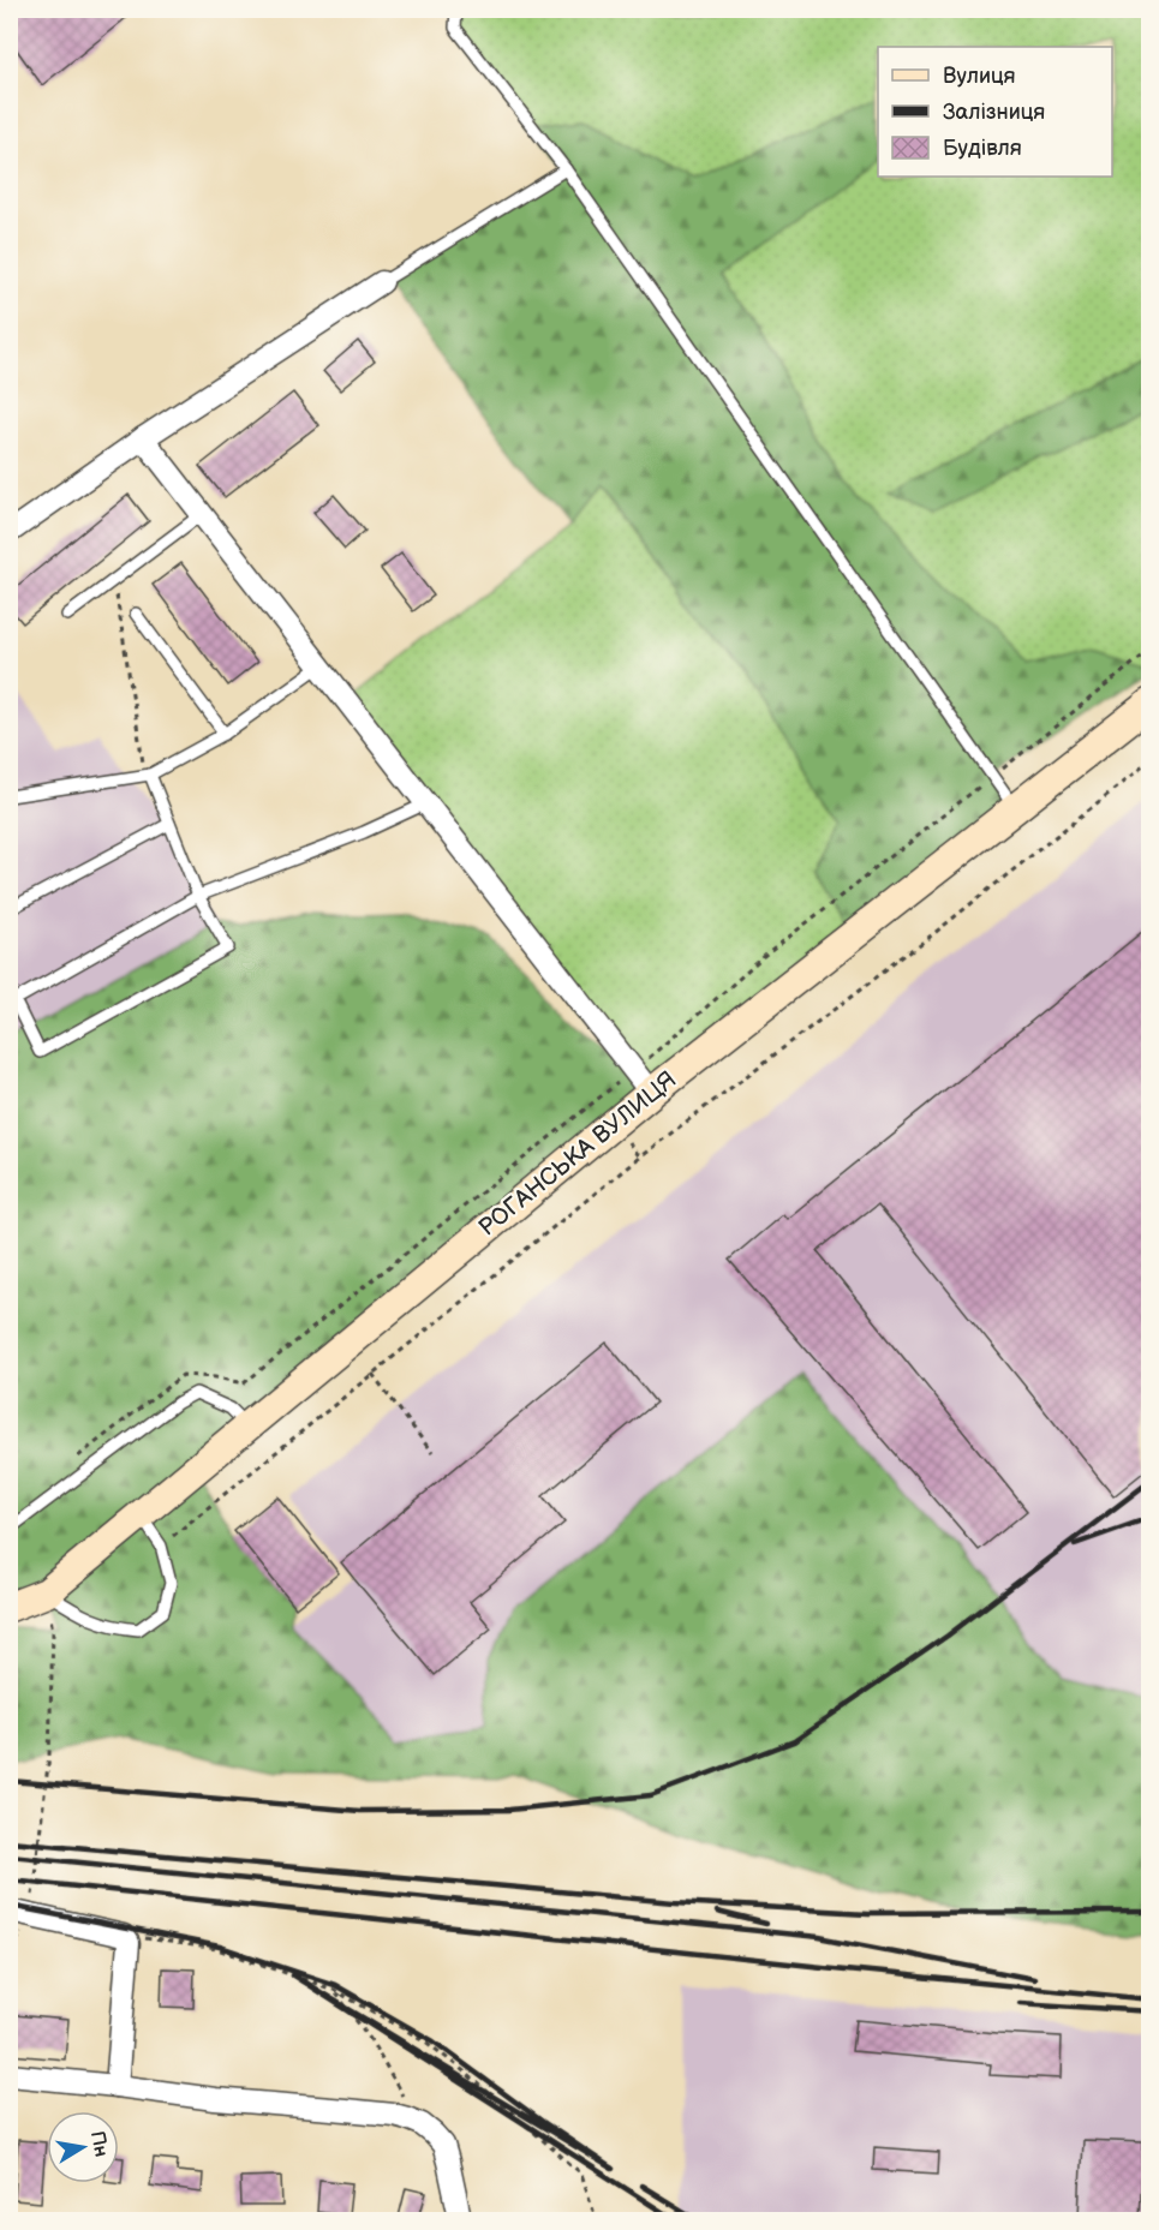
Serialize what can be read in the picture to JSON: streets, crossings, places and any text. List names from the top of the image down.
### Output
{
  "streets": {
    "main road": ["РОГАНСЬКА ВУЛИЦЯ"]
  },
  "legend": ["Вулиця", "Залізниця", "Будівля"],
  "north": "right"
}
